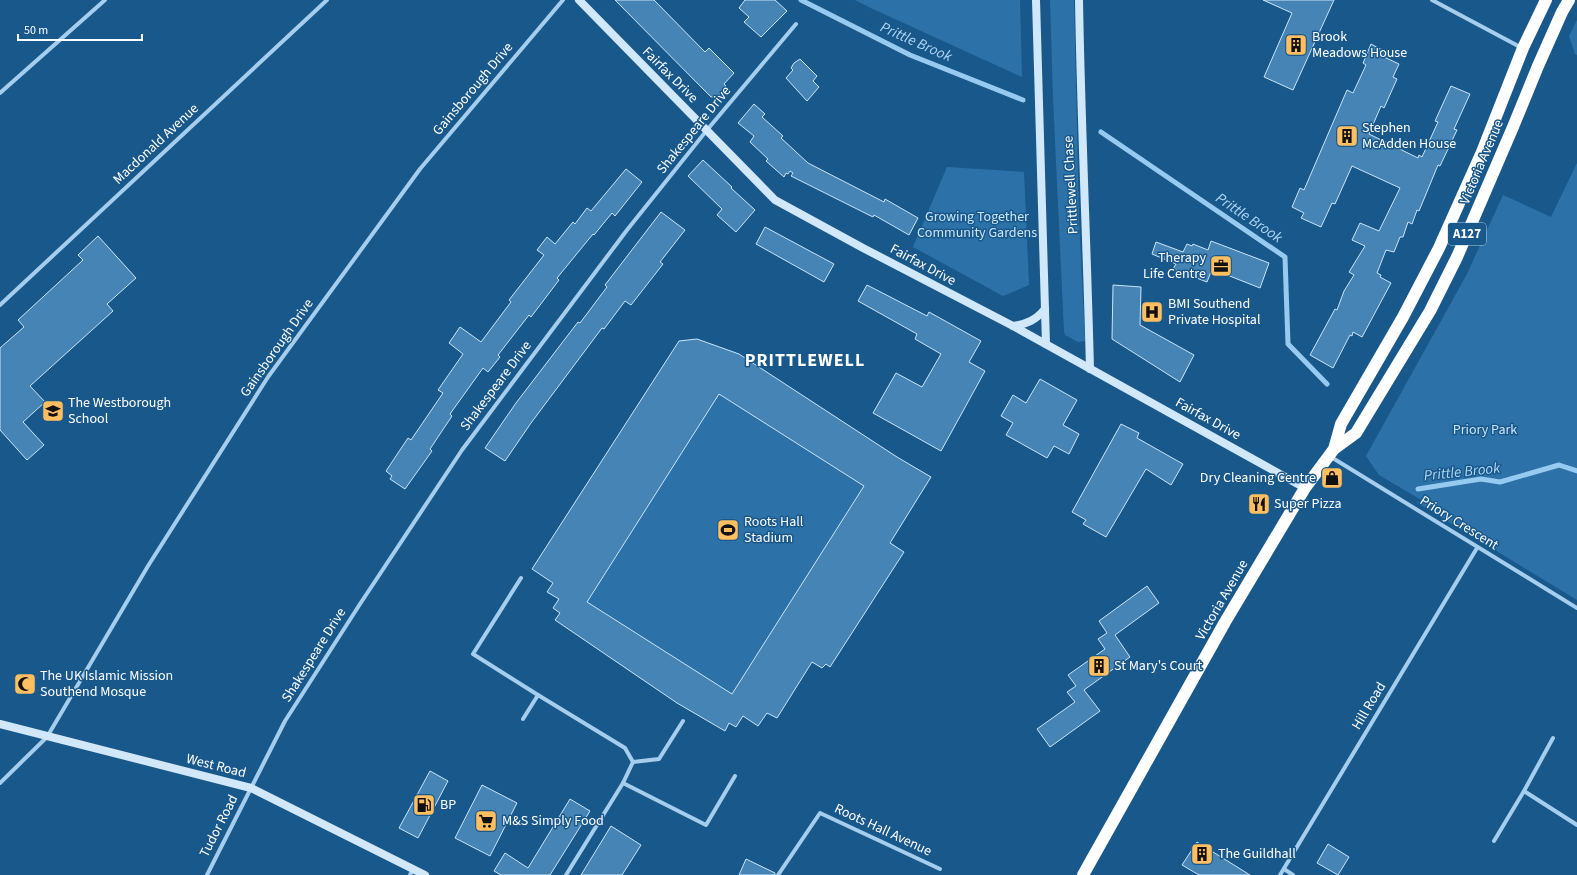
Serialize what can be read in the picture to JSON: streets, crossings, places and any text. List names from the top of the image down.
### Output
{
  "streets": {
    "highway": ["Victoria Avenue", "A127"],
    "street": [
      "Fairfax Drive",
      "Gainsborough Drive",
      "Shakespeare Drive",
      "Macdonald Avenue",
      "Prittlewell Chase",
      "Priory Crescent",
      "Hill Road",
      "West Road",
      "Tudor Road",
      "Roots Hall Avenue"
    ]
  },
  "crossings": [
    ["Fairfax Drive", "Shakespeare Drive"],
    ["Fairfax Drive", "Victoria Avenue"],
    ["Fairfax Drive", "Prittlewell Chase"],
    ["Gainsborough Drive", "West Road"],
    ["Shakespeare Drive", "West Road"],
    ["Shakespeare Drive", "Tudor Road"],
    ["Victoria Avenue", "Priory Crescent"],
    ["Priory Crescent", "Hill Road"],
    ["West Road", "Tudor Road"]
  ],
  "districts": ["PRITTLEWELL"],
  "water": ["Prittle Brook"],
  "parks": ["Growing Together Community Gardens", "Priory Park"],
  "places": {
    "building": [
      "Brook Meadows House",
      "Stephen McAdden House",
      "St Mary's Court",
      "The Guildhall"
    ],
    "office": ["Therapy Life Centre"],
    "hospital": ["BMI Southend Private Hospital"],
    "school or university": ["The Westborough School"],
    "shop": ["Dry Cleaning Centre"],
    "restaurant": ["Super Pizza"],
    "sports": ["Roots Hall Stadium"],
    "mosque": ["The UK Islamic Mission Southend Mosque"],
    "fuel station": ["BP"],
    "supermarket": ["M&S Simply Food"]
  },
  "scale_bar": "50 m"
}
